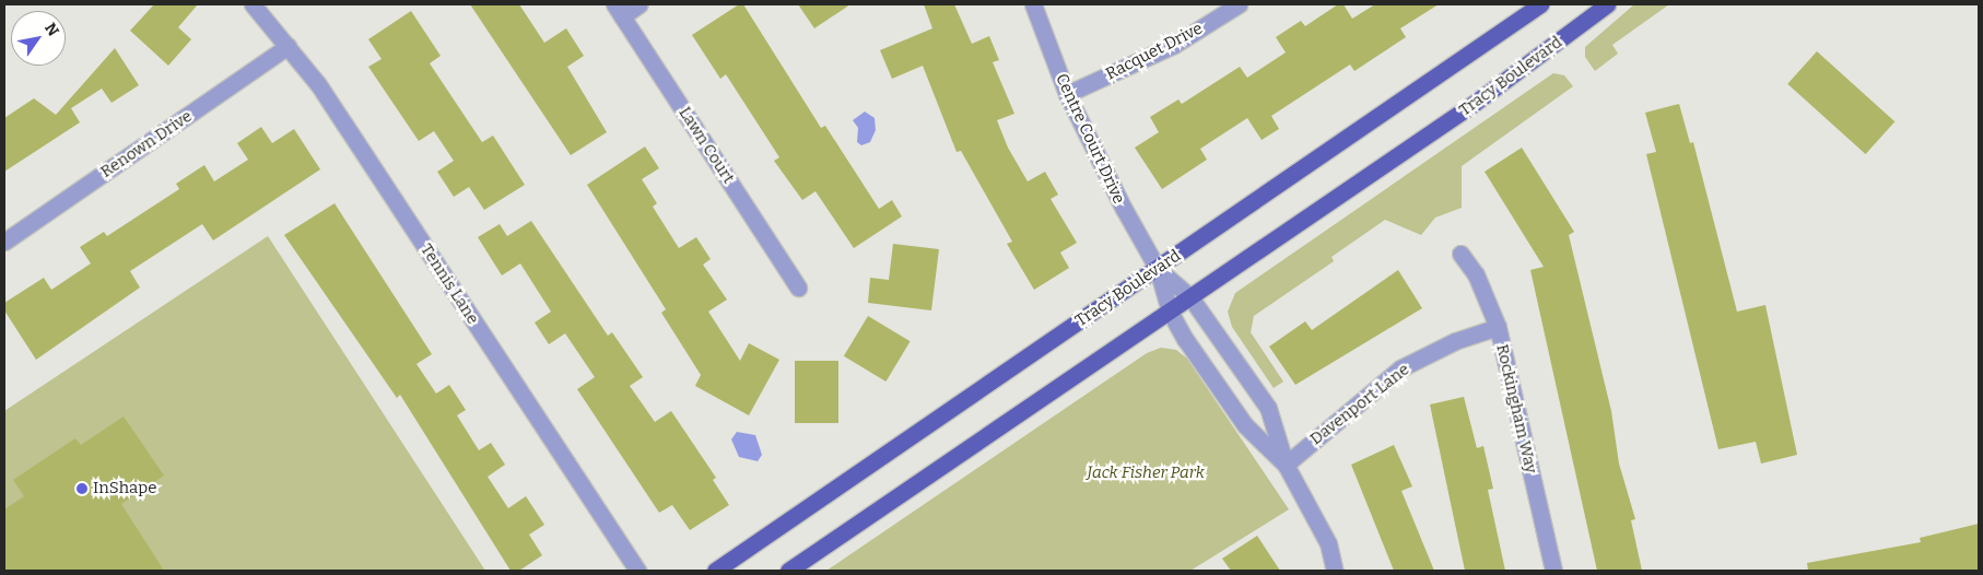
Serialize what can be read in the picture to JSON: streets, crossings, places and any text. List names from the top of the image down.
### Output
{
  "streets": {
    "main road": ["Tracy Boulevard"],
    "street": [
      "Racquet Drive",
      "Centre Court Drive",
      "Renown Drive",
      "Lawn Court",
      "Tennis Lane",
      "Davenport Lane",
      "Rockingham Way"
    ]
  },
  "crossings": [
    ["Racquet Drive", "Centre Court Drive"],
    ["Tracy Boulevard", "Centre Court Drive"],
    ["Centre Court Drive", "Davenport Lane"],
    ["Renown Drive", "Tennis Lane"],
    ["Davenport Lane", "Rockingham Way"]
  ],
  "parks": ["Jack Fisher Park"],
  "places": ["InShape"],
  "north": "top right"
}
